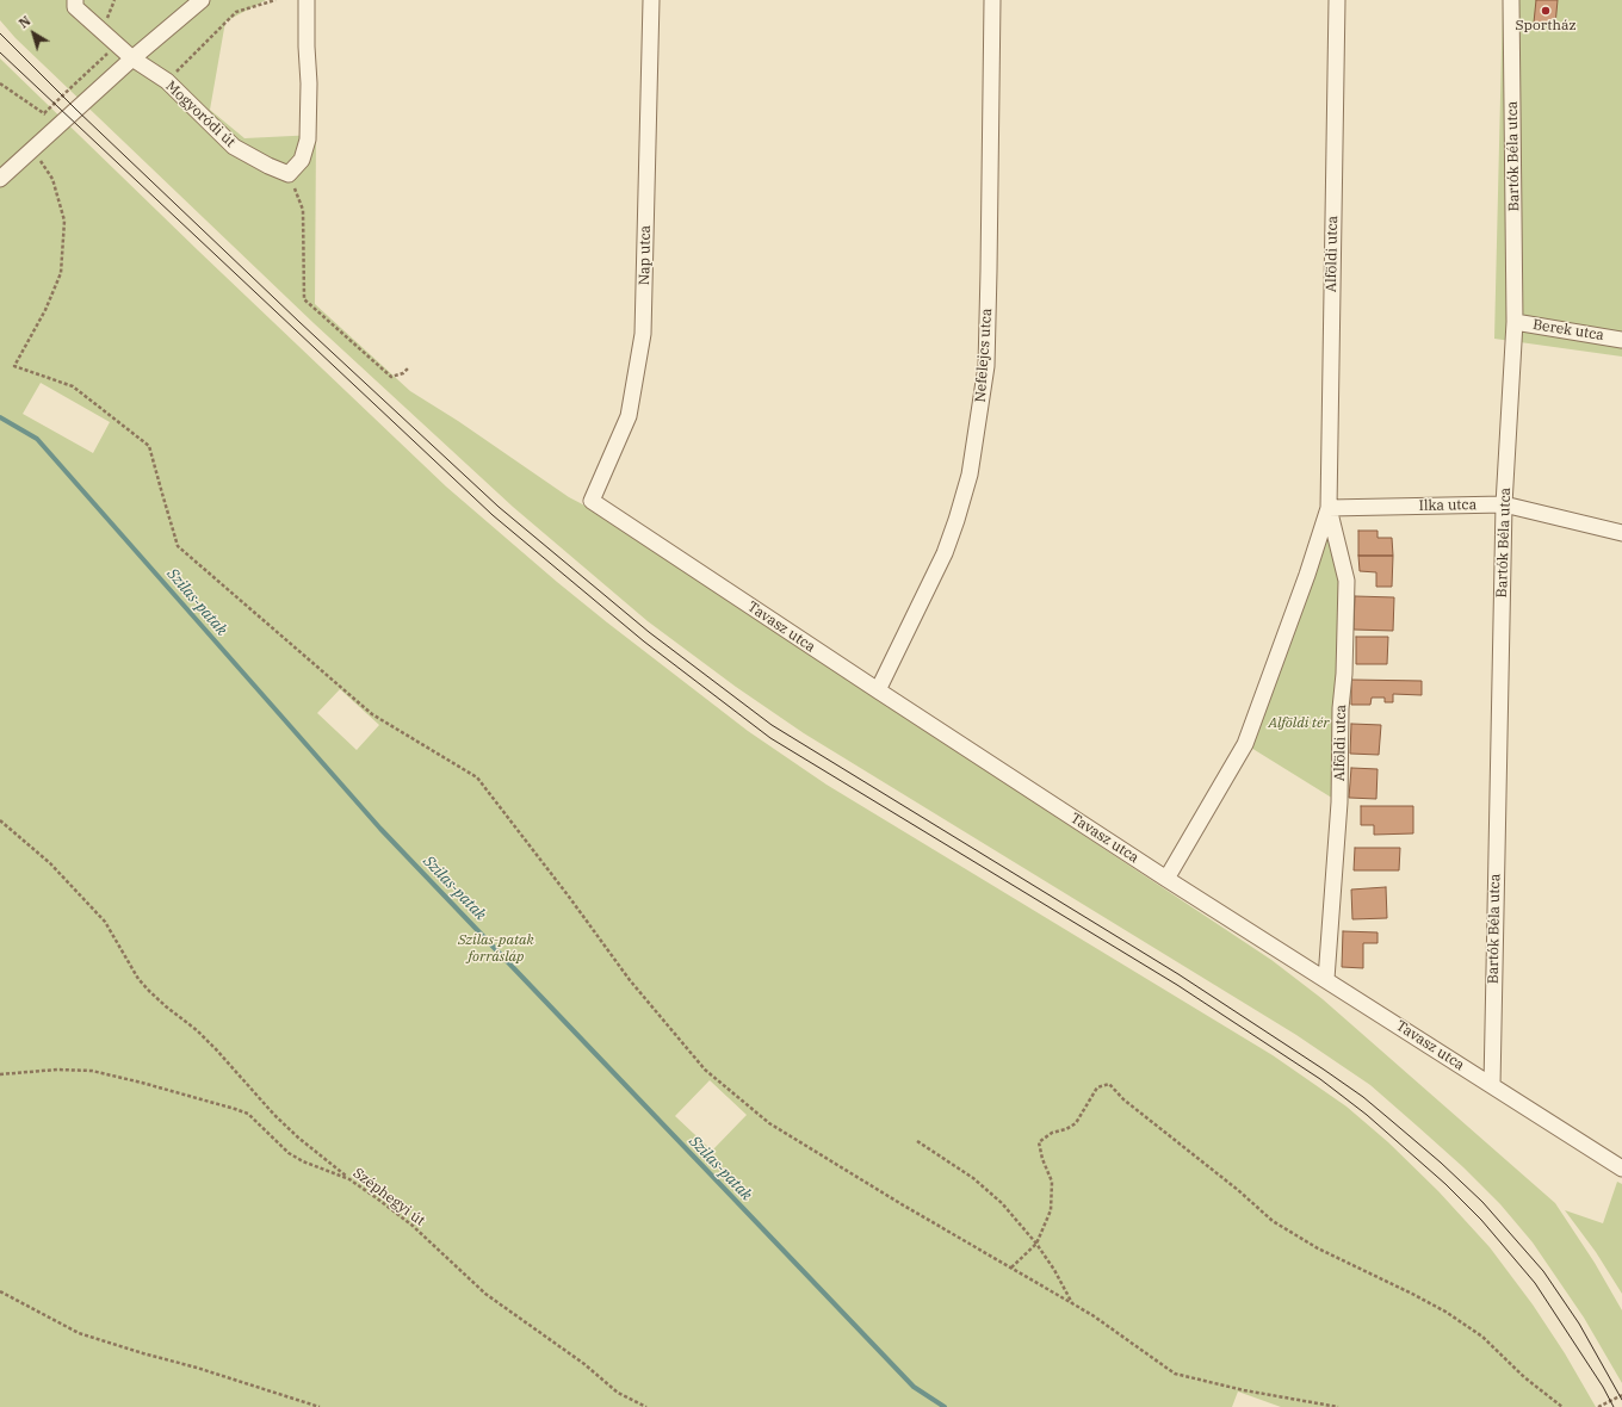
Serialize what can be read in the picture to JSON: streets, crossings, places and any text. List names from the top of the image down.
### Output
{
  "streets": {
    "street": [
      "Mogyoródi út",
      "Bartók Béla utca",
      "Alföldi utca",
      "Nap utca",
      "Berek utca",
      "Nefelejcs utca",
      "Ilka utca",
      "Tavasz utca"
    ],
    "path": ["Széphegyi út"]
  },
  "crossings": [
    ["Bartók Béla utca", "Berek utca"],
    ["Bartók Béla utca", "Ilka utca"],
    ["Bartók Béla utca", "Tavasz utca"],
    ["Alföldi utca", "Ilka utca"],
    ["Alföldi utca", "Tavasz utca"],
    ["Nap utca", "Tavasz utca"],
    ["Nefelejcs utca", "Tavasz utca"]
  ],
  "water": ["Szilas-patak"],
  "parks": ["Alföldi tér", "Szilas-patak forrásláp"],
  "places": ["Sportház"],
  "north": "top left"
}
